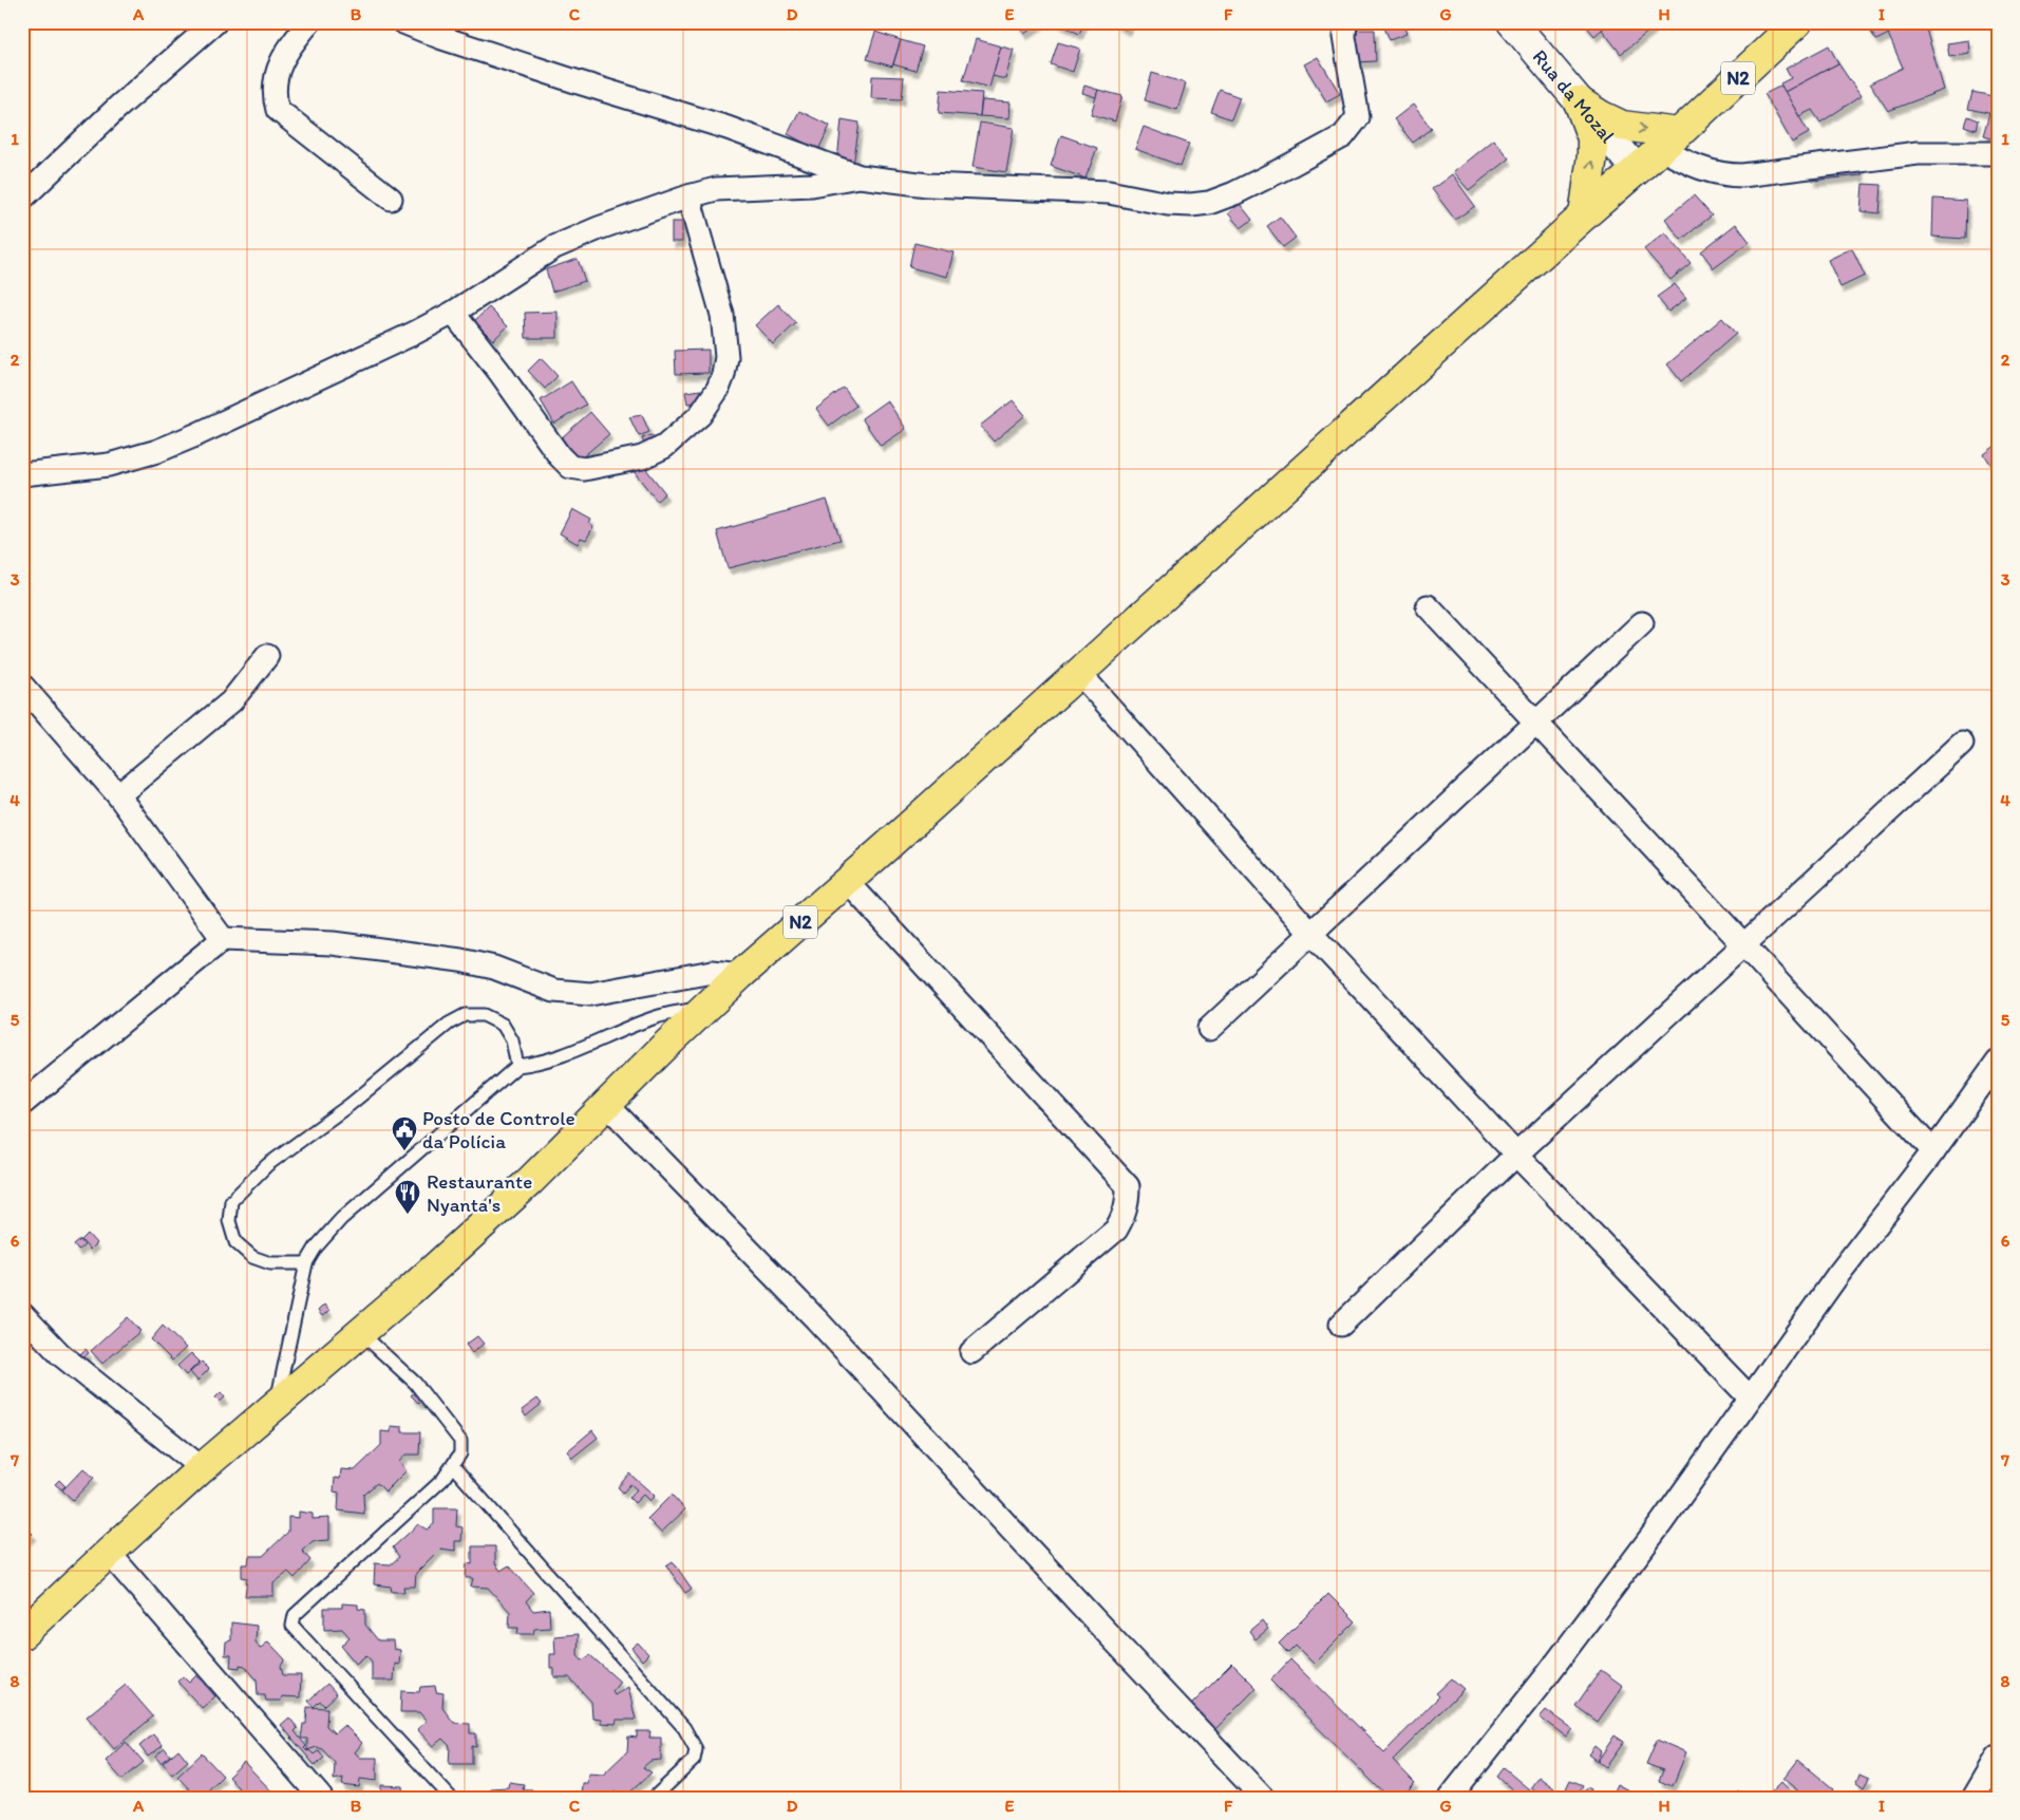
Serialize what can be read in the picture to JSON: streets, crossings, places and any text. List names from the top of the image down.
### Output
{
  "streets": {
    "main road": ["N2", "Rua da Mozal"]
  },
  "crossings": [
    ["N2", "Rua da Mozal"]
  ],
  "places": {
    "public building": ["Posto de Controle da Polícia"],
    "restaurant": ["Restaurante Nyanta's"]
  },
  "grid": {
    "columns": [
      "A",
      "B",
      "C",
      "D",
      "E",
      "F",
      "G",
      "H",
      "I"
    ],
    "rows": [
      "1",
      "2",
      "3",
      "4",
      "5",
      "6",
      "7",
      "8"
    ]
  }
}
